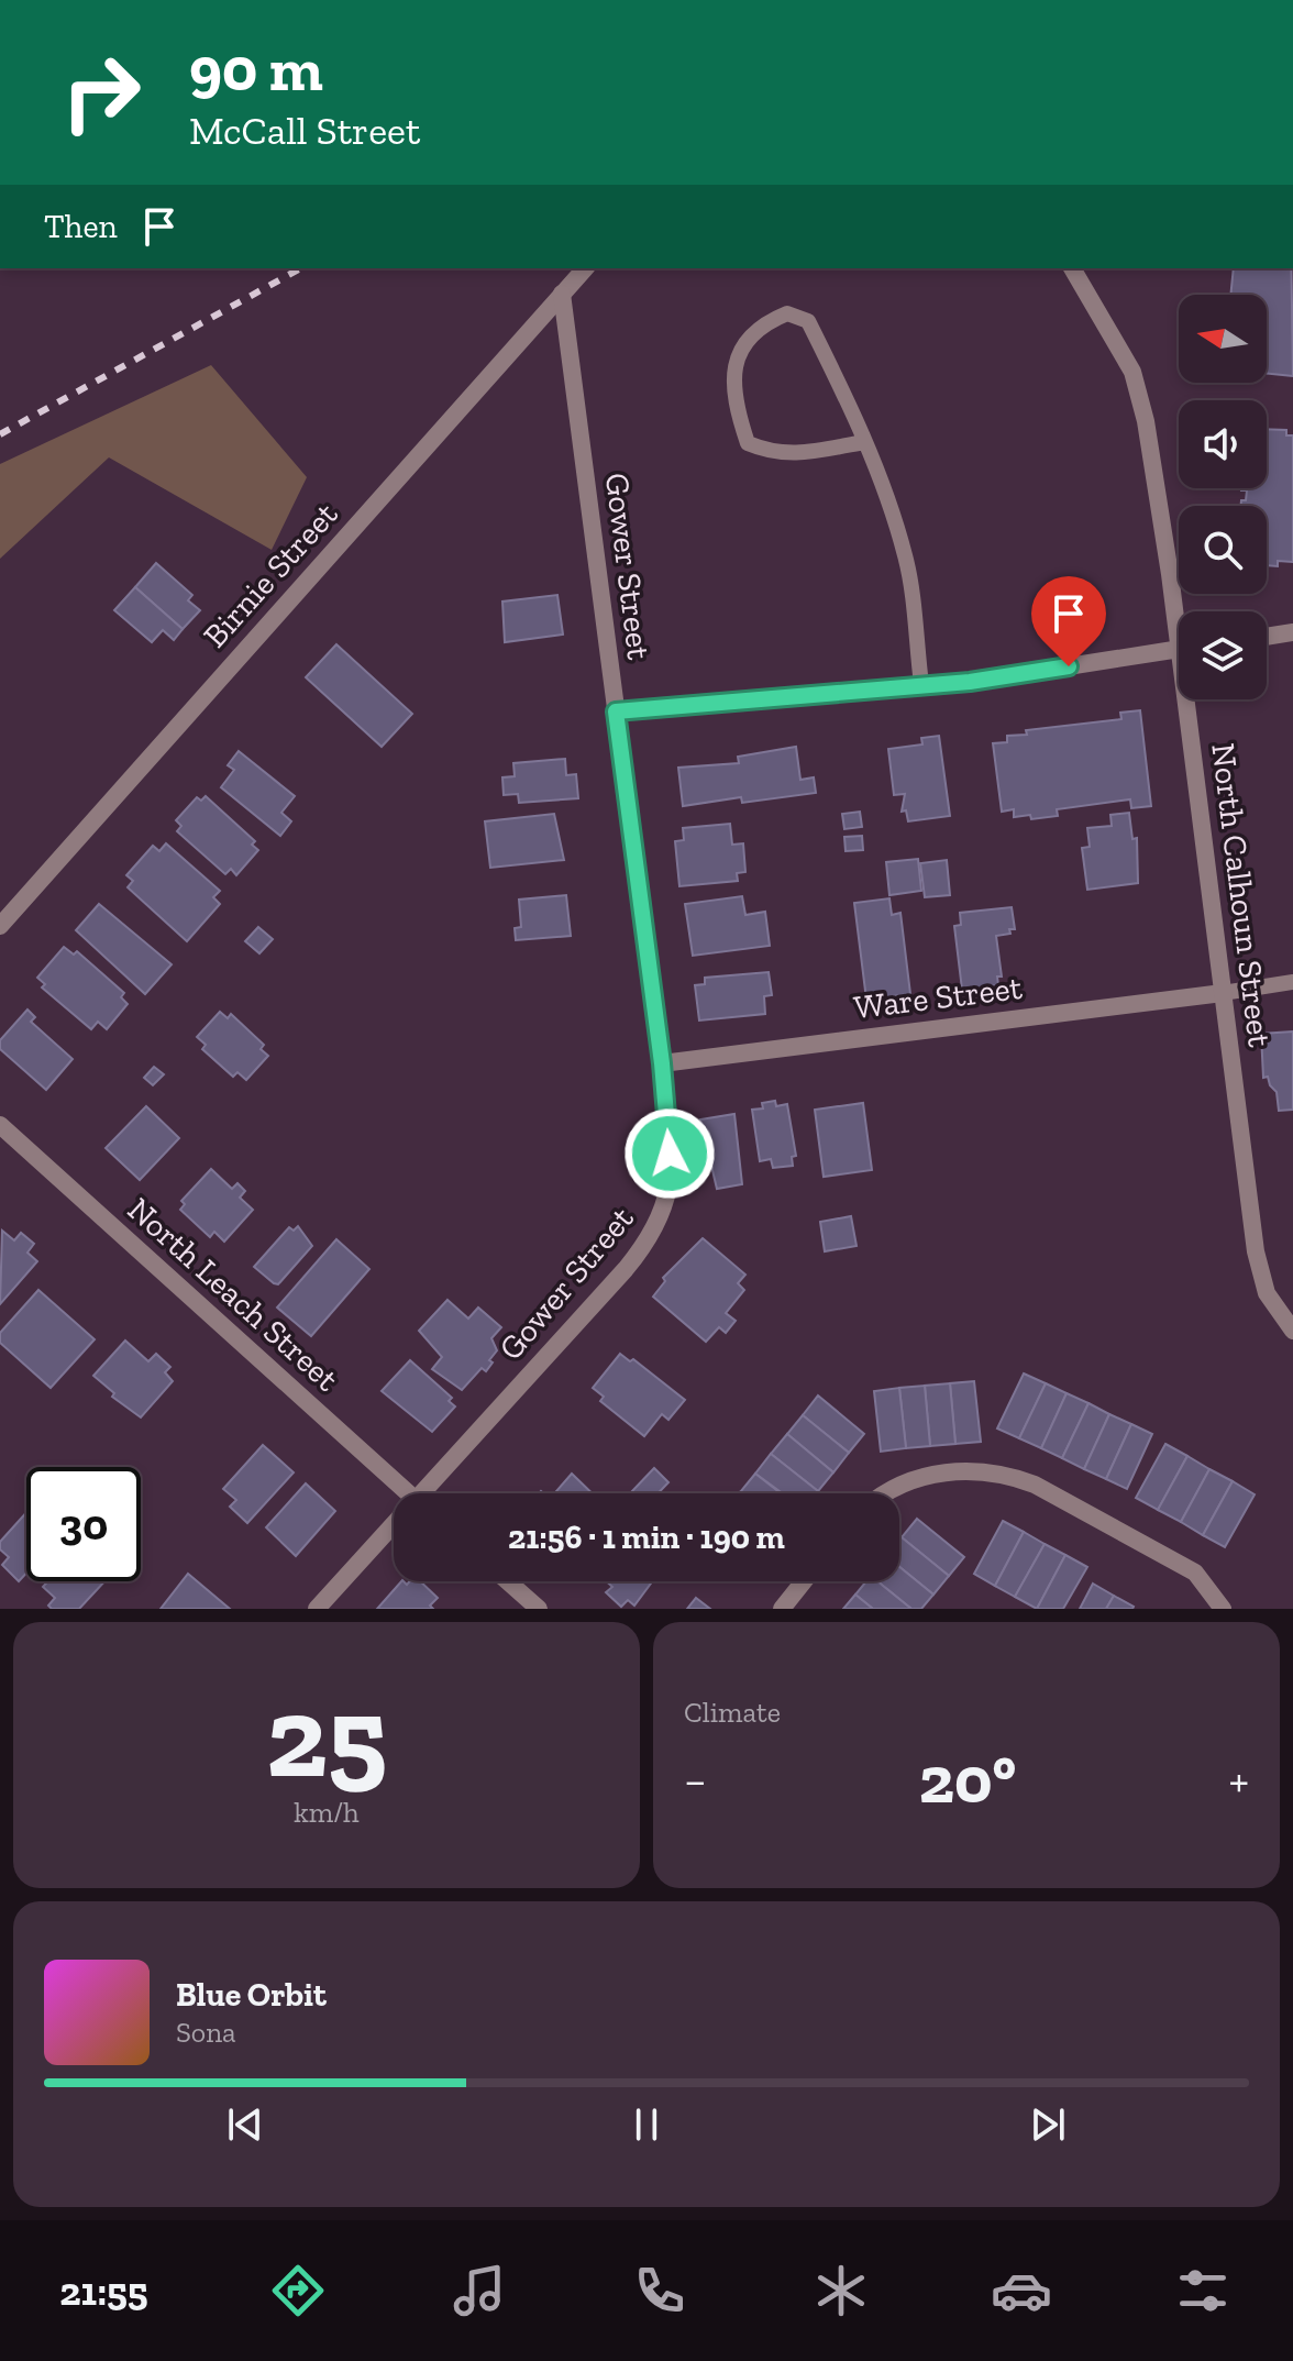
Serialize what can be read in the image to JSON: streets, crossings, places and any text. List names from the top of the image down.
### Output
{
  "streets": {
    "street": [
      "Gower Street",
      "Birnie Street",
      "North Calhoun Street",
      "Ware Street",
      "North Leach Street"
    ]
  },
  "crossings": [
    ["Gower Street", "Birnie Street"],
    ["Gower Street", "Ware Street"],
    ["North Calhoun Street", "Ware Street"]
  ],
  "north": "left",
  "page": {
    "turn": ["90 m", "McCall Street"],
    "then": "Then",
    "limit": "30",
    "trip": "21:56 · 1 min · 190 m",
    "tile": [
      ["25", "km/h"],
      "Climate"
    ],
    "heat": ["−", "20°", "+"],
    "song": ["Blue Orbit", "Sona"],
    "tabs": "21:55"
  }
}
